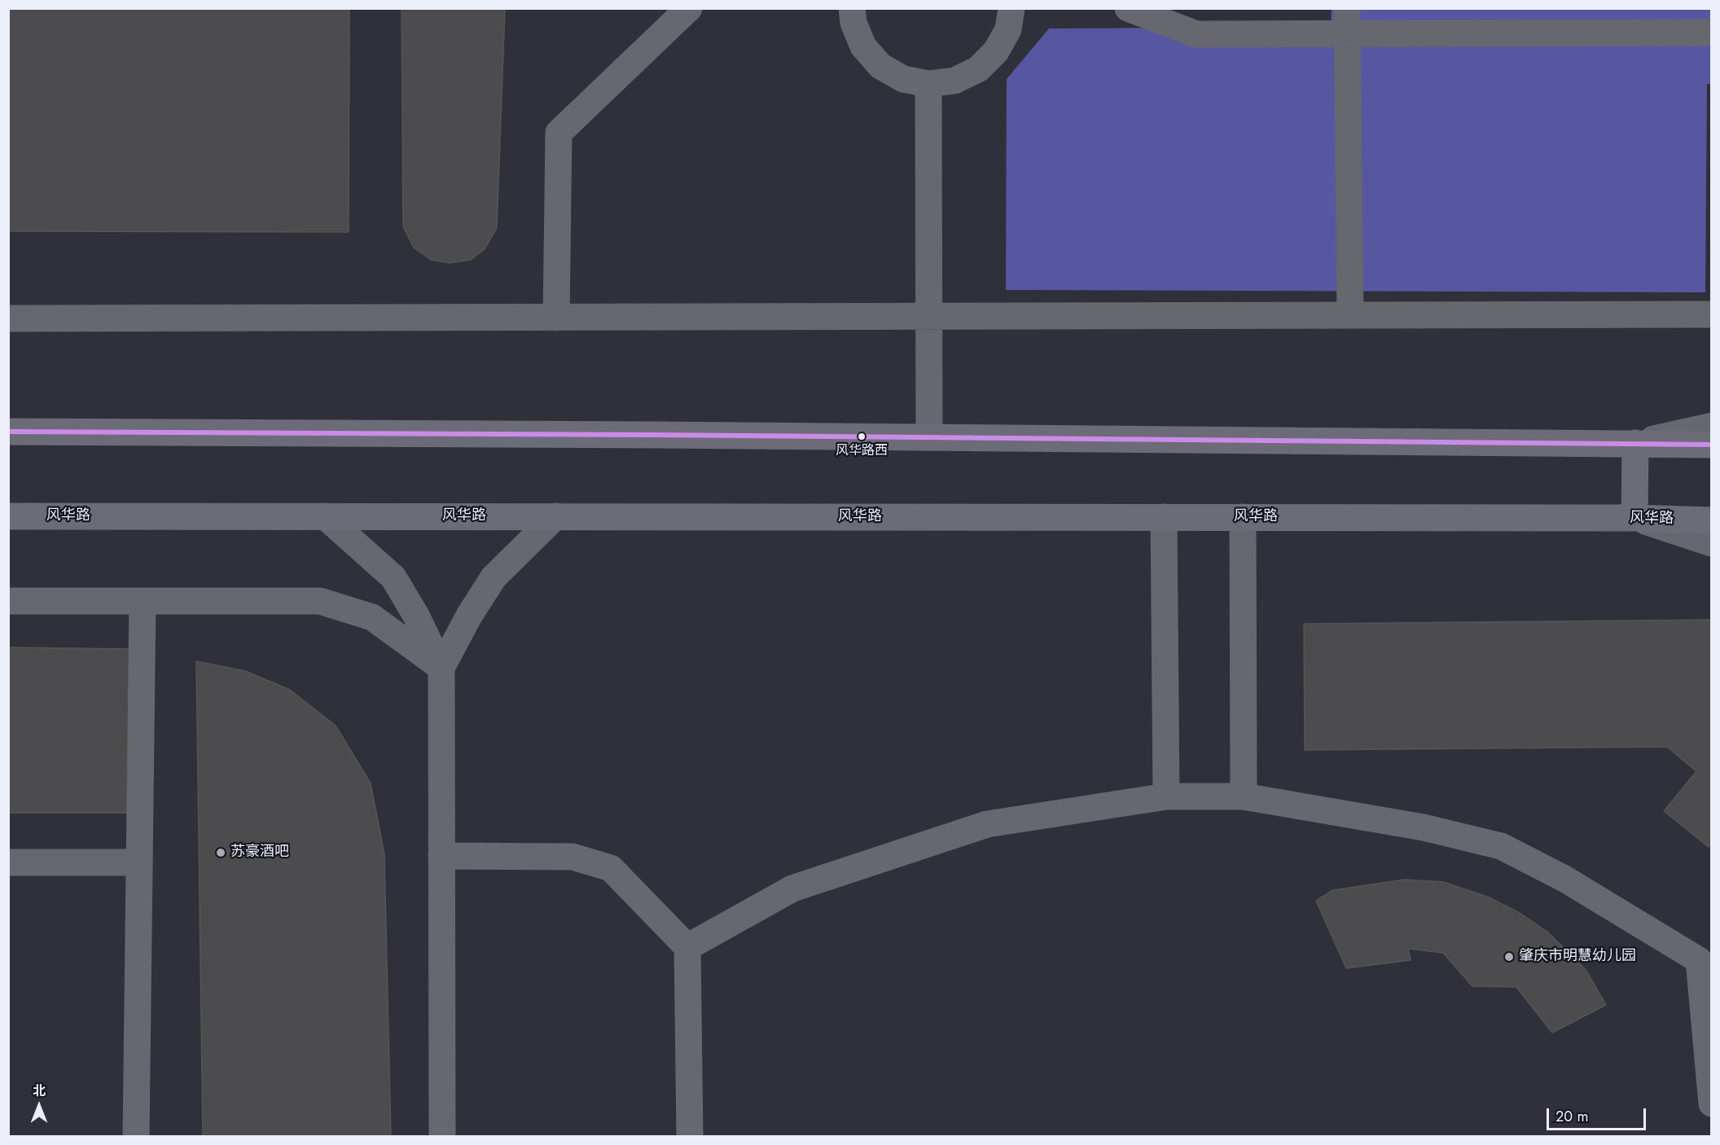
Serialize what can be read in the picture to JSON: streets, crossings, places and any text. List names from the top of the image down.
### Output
{
  "streets": {
    "main road": ["风华路"]
  },
  "places": ["风华路西", "苏豪酒吧", "肇庆市明慧幼儿园"],
  "lines": ["transit line 20"],
  "scale_bar": "20 m",
  "north": "top"
}
